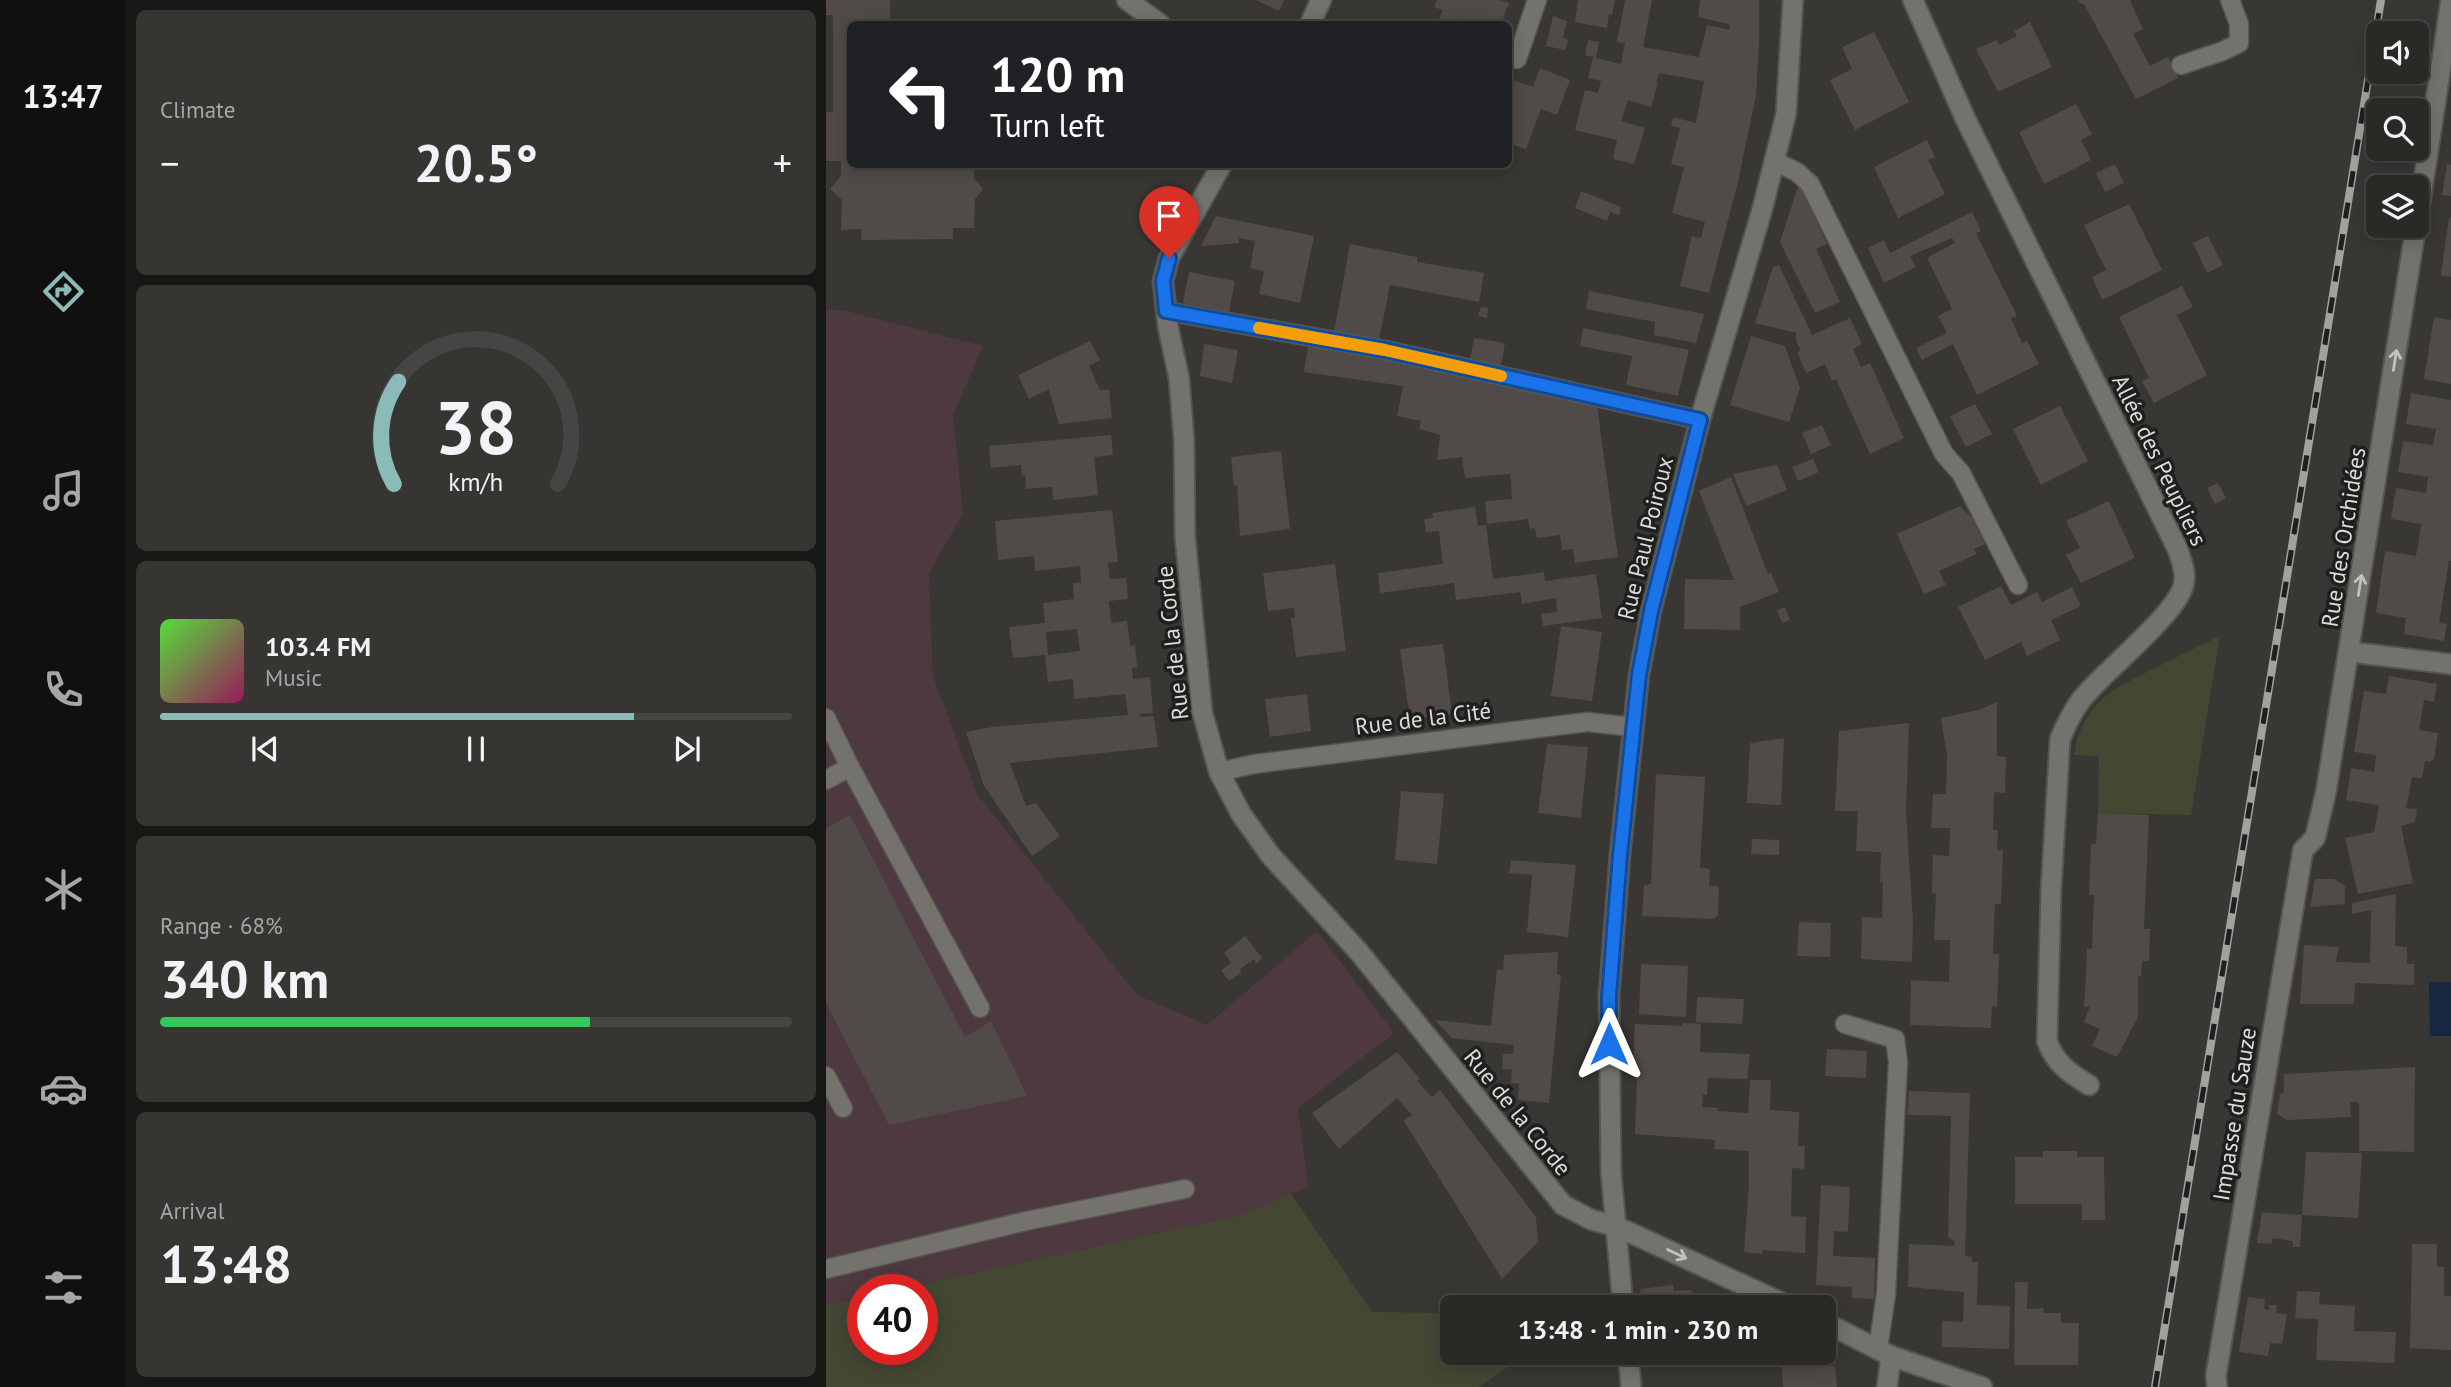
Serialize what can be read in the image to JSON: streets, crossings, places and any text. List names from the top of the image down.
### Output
{
  "streets": {
    "street": [
      "Allée des Peupliers",
      "Rue des Orchidées",
      "Rue Paul Poiroux",
      "Rue de la Corde",
      "Impasse du Sauze"
    ],
    "lane": ["Rue de la Cité"]
  },
  "crossings": [
    ["Rue des Orchidées", "Impasse du Sauze"],
    ["Rue Paul Poiroux", "Rue de la Corde"],
    ["Rue Paul Poiroux", "Rue de la Cité"],
    ["Rue de la Corde", "Rue de la Cité"]
  ],
  "one_way": ["Rue des Orchidées"],
  "page": {
    "tabs": "13:47",
    "tile": [
      "Climate",
      ["Range · 68%", "340 km"],
      ["Arrival", "13:48"]
    ],
    "turn": ["120 m", "Turn left"],
    "heat": ["−", "20.5°", "+"],
    "song": ["103.4 FM", "Music"],
    "limit": "40",
    "trip": "13:48 · 1 min · 230 m",
    "gauge": ["38", "km/h"]
  }
}
